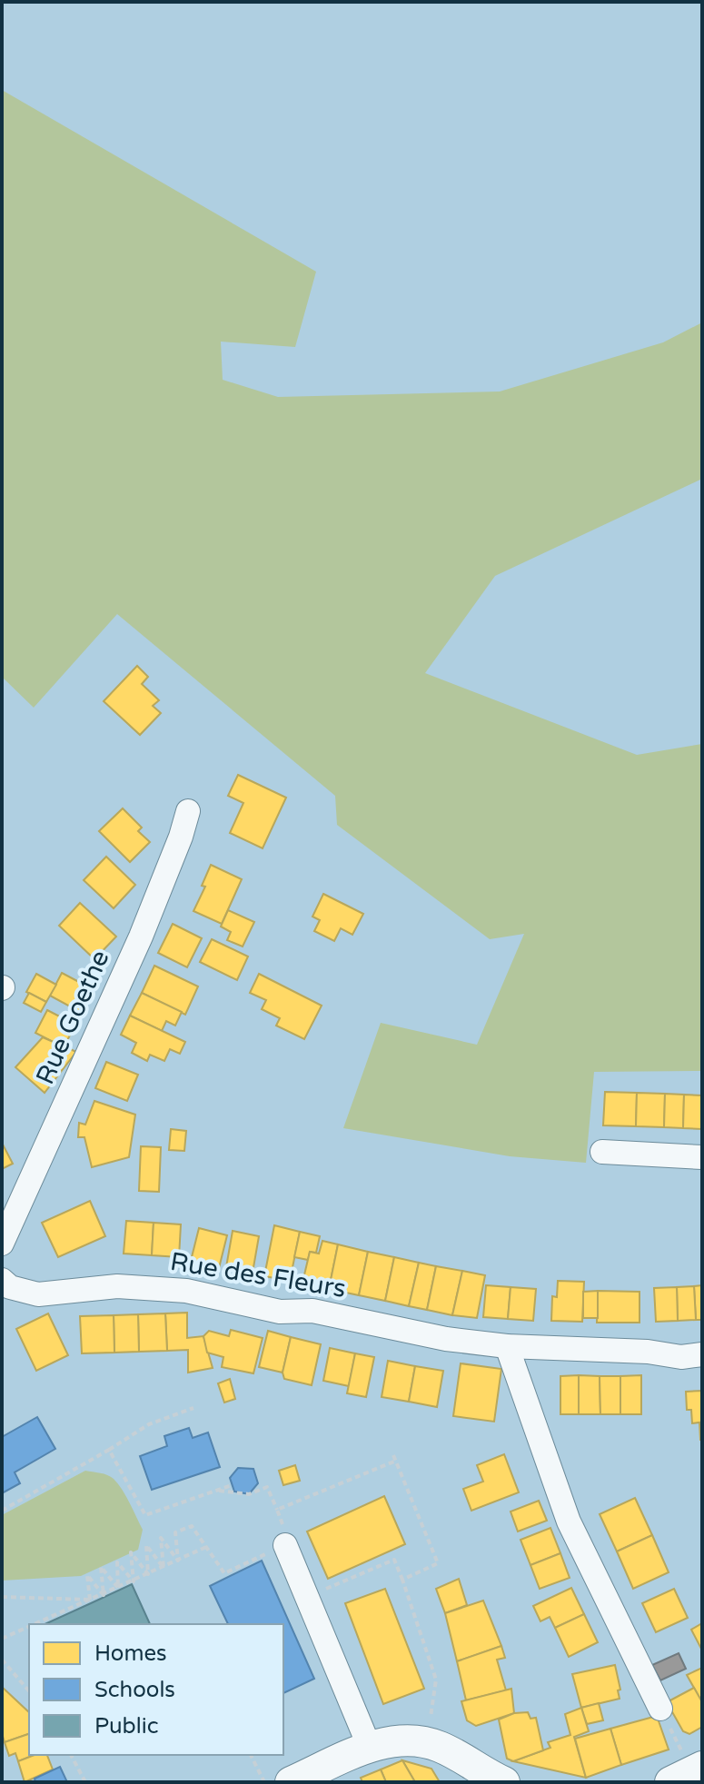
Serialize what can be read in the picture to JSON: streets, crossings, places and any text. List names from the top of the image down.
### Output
{
  "streets": {
    "street": ["Rue Goethe", "Rue des Fleurs"]
  },
  "legend": ["Homes", "Schools", "Public"]
}
